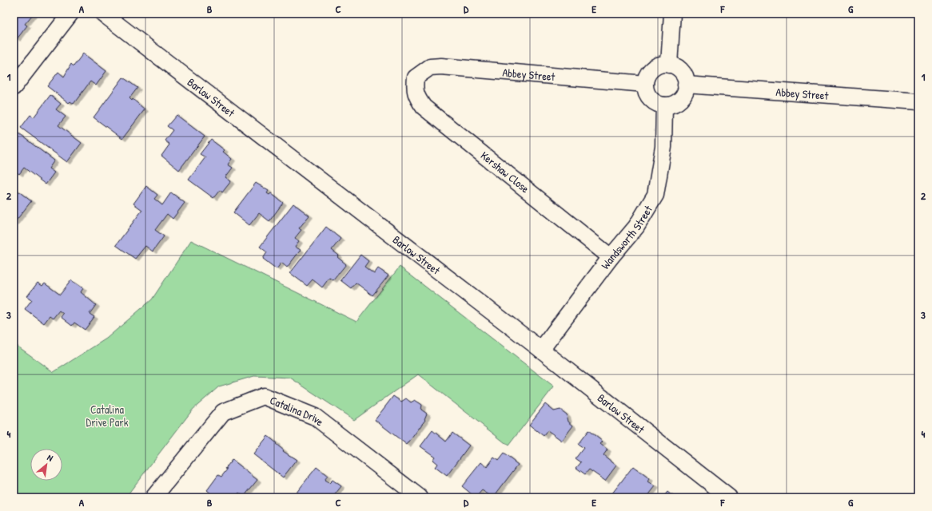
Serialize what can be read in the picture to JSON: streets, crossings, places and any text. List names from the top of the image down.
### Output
{
  "streets": {
    "street": [
      "Abbey Street",
      "Barlow Street",
      "Kershaw Close",
      "Wandsworth Street",
      "Catalina Drive"
    ]
  },
  "crossings": [
    ["Abbey Street", "Kershaw Close"],
    ["Abbey Street", "Wandsworth Street"],
    ["Barlow Street", "Wandsworth Street"],
    ["Kershaw Close", "Wandsworth Street"]
  ],
  "parks": ["Catalina Drive Park"],
  "north": "top right",
  "grid": {
    "columns": [
      "A",
      "B",
      "C",
      "D",
      "E",
      "F",
      "G"
    ],
    "rows": [
      "1",
      "2",
      "3",
      "4"
    ]
  }
}
